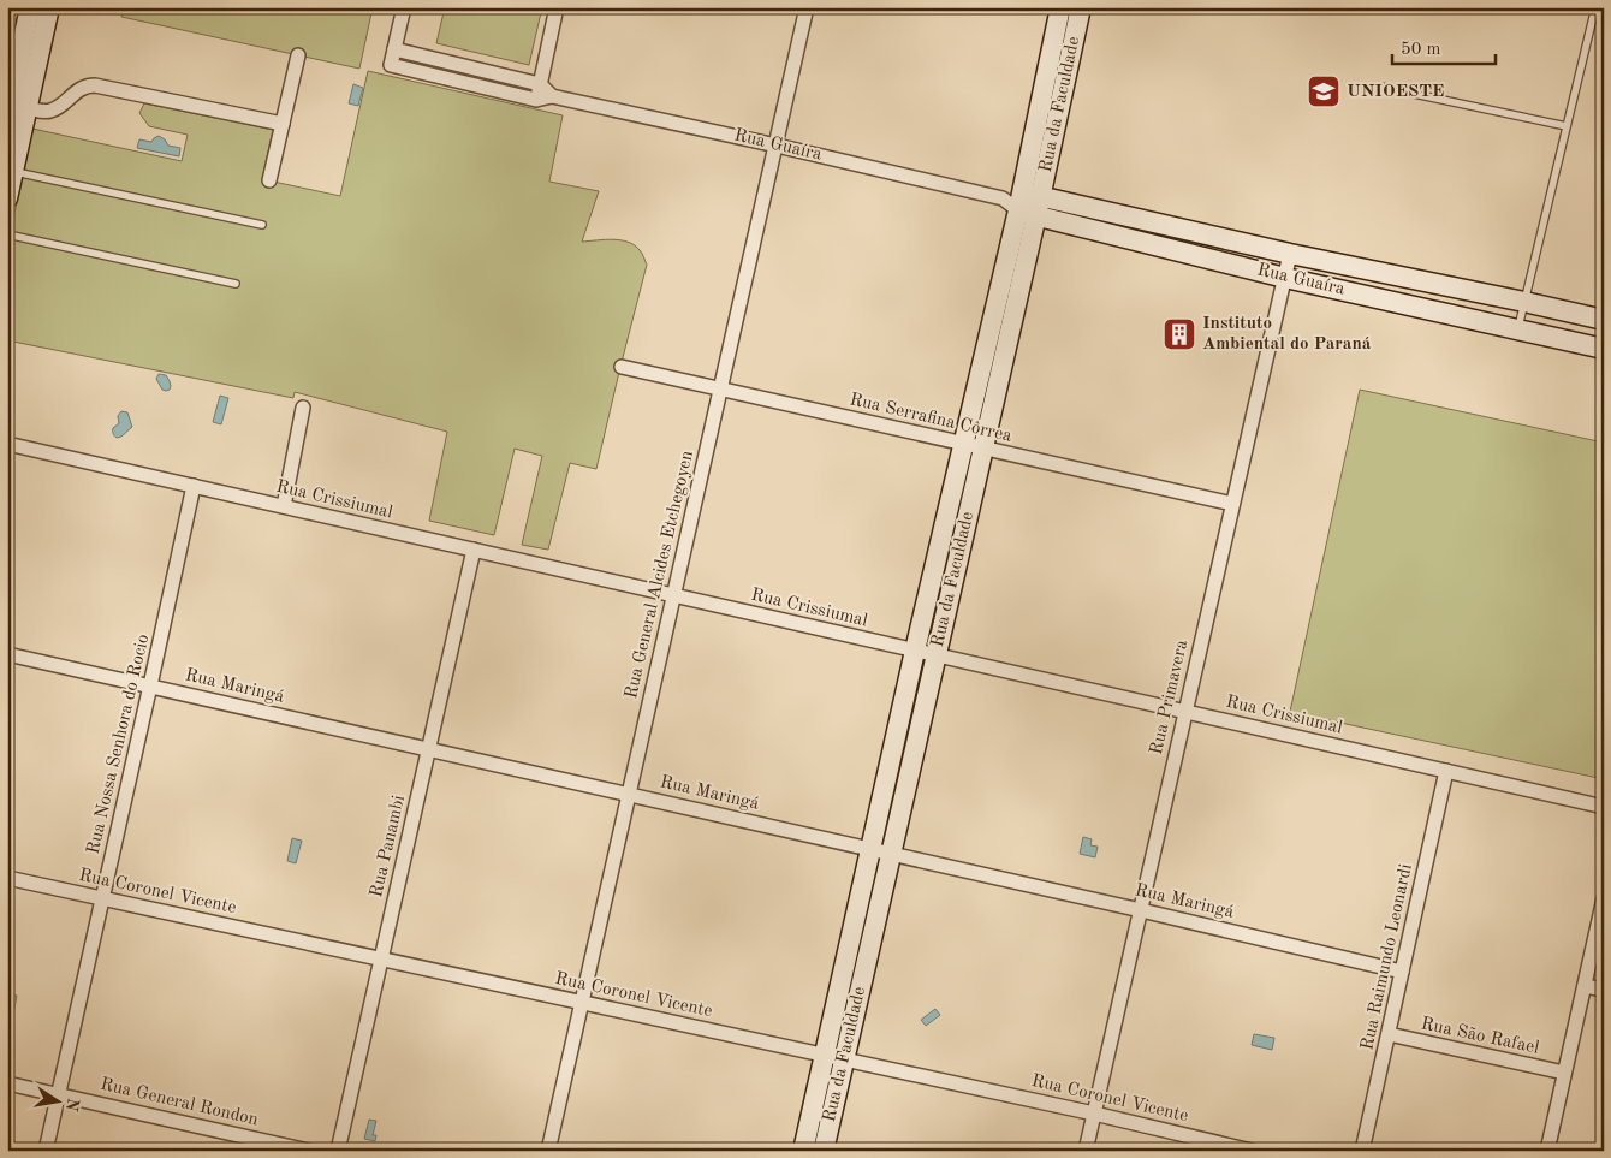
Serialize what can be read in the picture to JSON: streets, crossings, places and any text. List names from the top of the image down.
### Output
{
  "streets": {
    "street": [
      "Rua da Faculdade",
      "Rua Guaíra",
      "Rua Serrafina Côrrea",
      "Rua Crissiumal",
      "Rua General Alcides Etchegoyen",
      "Rua Maringá",
      "Rua Primavera",
      "Rua Nossa Senhora do Rocio",
      "Rua Panambi",
      "Rua Coronel Vicente",
      "Rua Raimundo Leonardi",
      "Rua São Rafael",
      "Rua General Rondon"
    ]
  },
  "crossings": [
    ["Rua da Faculdade", "Rua Guaíra"],
    ["Rua da Faculdade", "Rua Serrafina Côrrea"],
    ["Rua da Faculdade", "Rua Crissiumal"],
    ["Rua da Faculdade", "Rua Maringá"],
    ["Rua da Faculdade", "Rua Coronel Vicente"],
    ["Rua Guaíra", "Rua General Alcides Etchegoyen"],
    ["Rua Guaíra", "Rua Primavera"],
    ["Rua Serrafina Côrrea", "Rua General Alcides Etchegoyen"],
    ["Rua Serrafina Côrrea", "Rua Primavera"],
    ["Rua Crissiumal", "Rua General Alcides Etchegoyen"],
    ["Rua Crissiumal", "Rua Primavera"],
    ["Rua Crissiumal", "Rua Nossa Senhora do Rocio"],
    ["Rua Crissiumal", "Rua Panambi"],
    ["Rua Crissiumal", "Rua Raimundo Leonardi"],
    ["Rua General Alcides Etchegoyen", "Rua Maringá"],
    ["Rua General Alcides Etchegoyen", "Rua Coronel Vicente"],
    ["Rua Maringá", "Rua Primavera"],
    ["Rua Maringá", "Rua Nossa Senhora do Rocio"],
    ["Rua Maringá", "Rua Panambi"],
    ["Rua Maringá", "Rua Raimundo Leonardi"],
    ["Rua Primavera", "Rua Coronel Vicente"],
    ["Rua Nossa Senhora do Rocio", "Rua Coronel Vicente"],
    ["Rua Nossa Senhora do Rocio", "Rua General Rondon"],
    ["Rua Panambi", "Rua Coronel Vicente"],
    ["Rua Raimundo Leonardi", "Rua São Rafael"]
  ],
  "places": {
    "school or university": ["UNIOESTE"],
    "building": ["Instituto Ambiental do Paraná"]
  },
  "scale_bar": "50 m",
  "north": "right"
}
